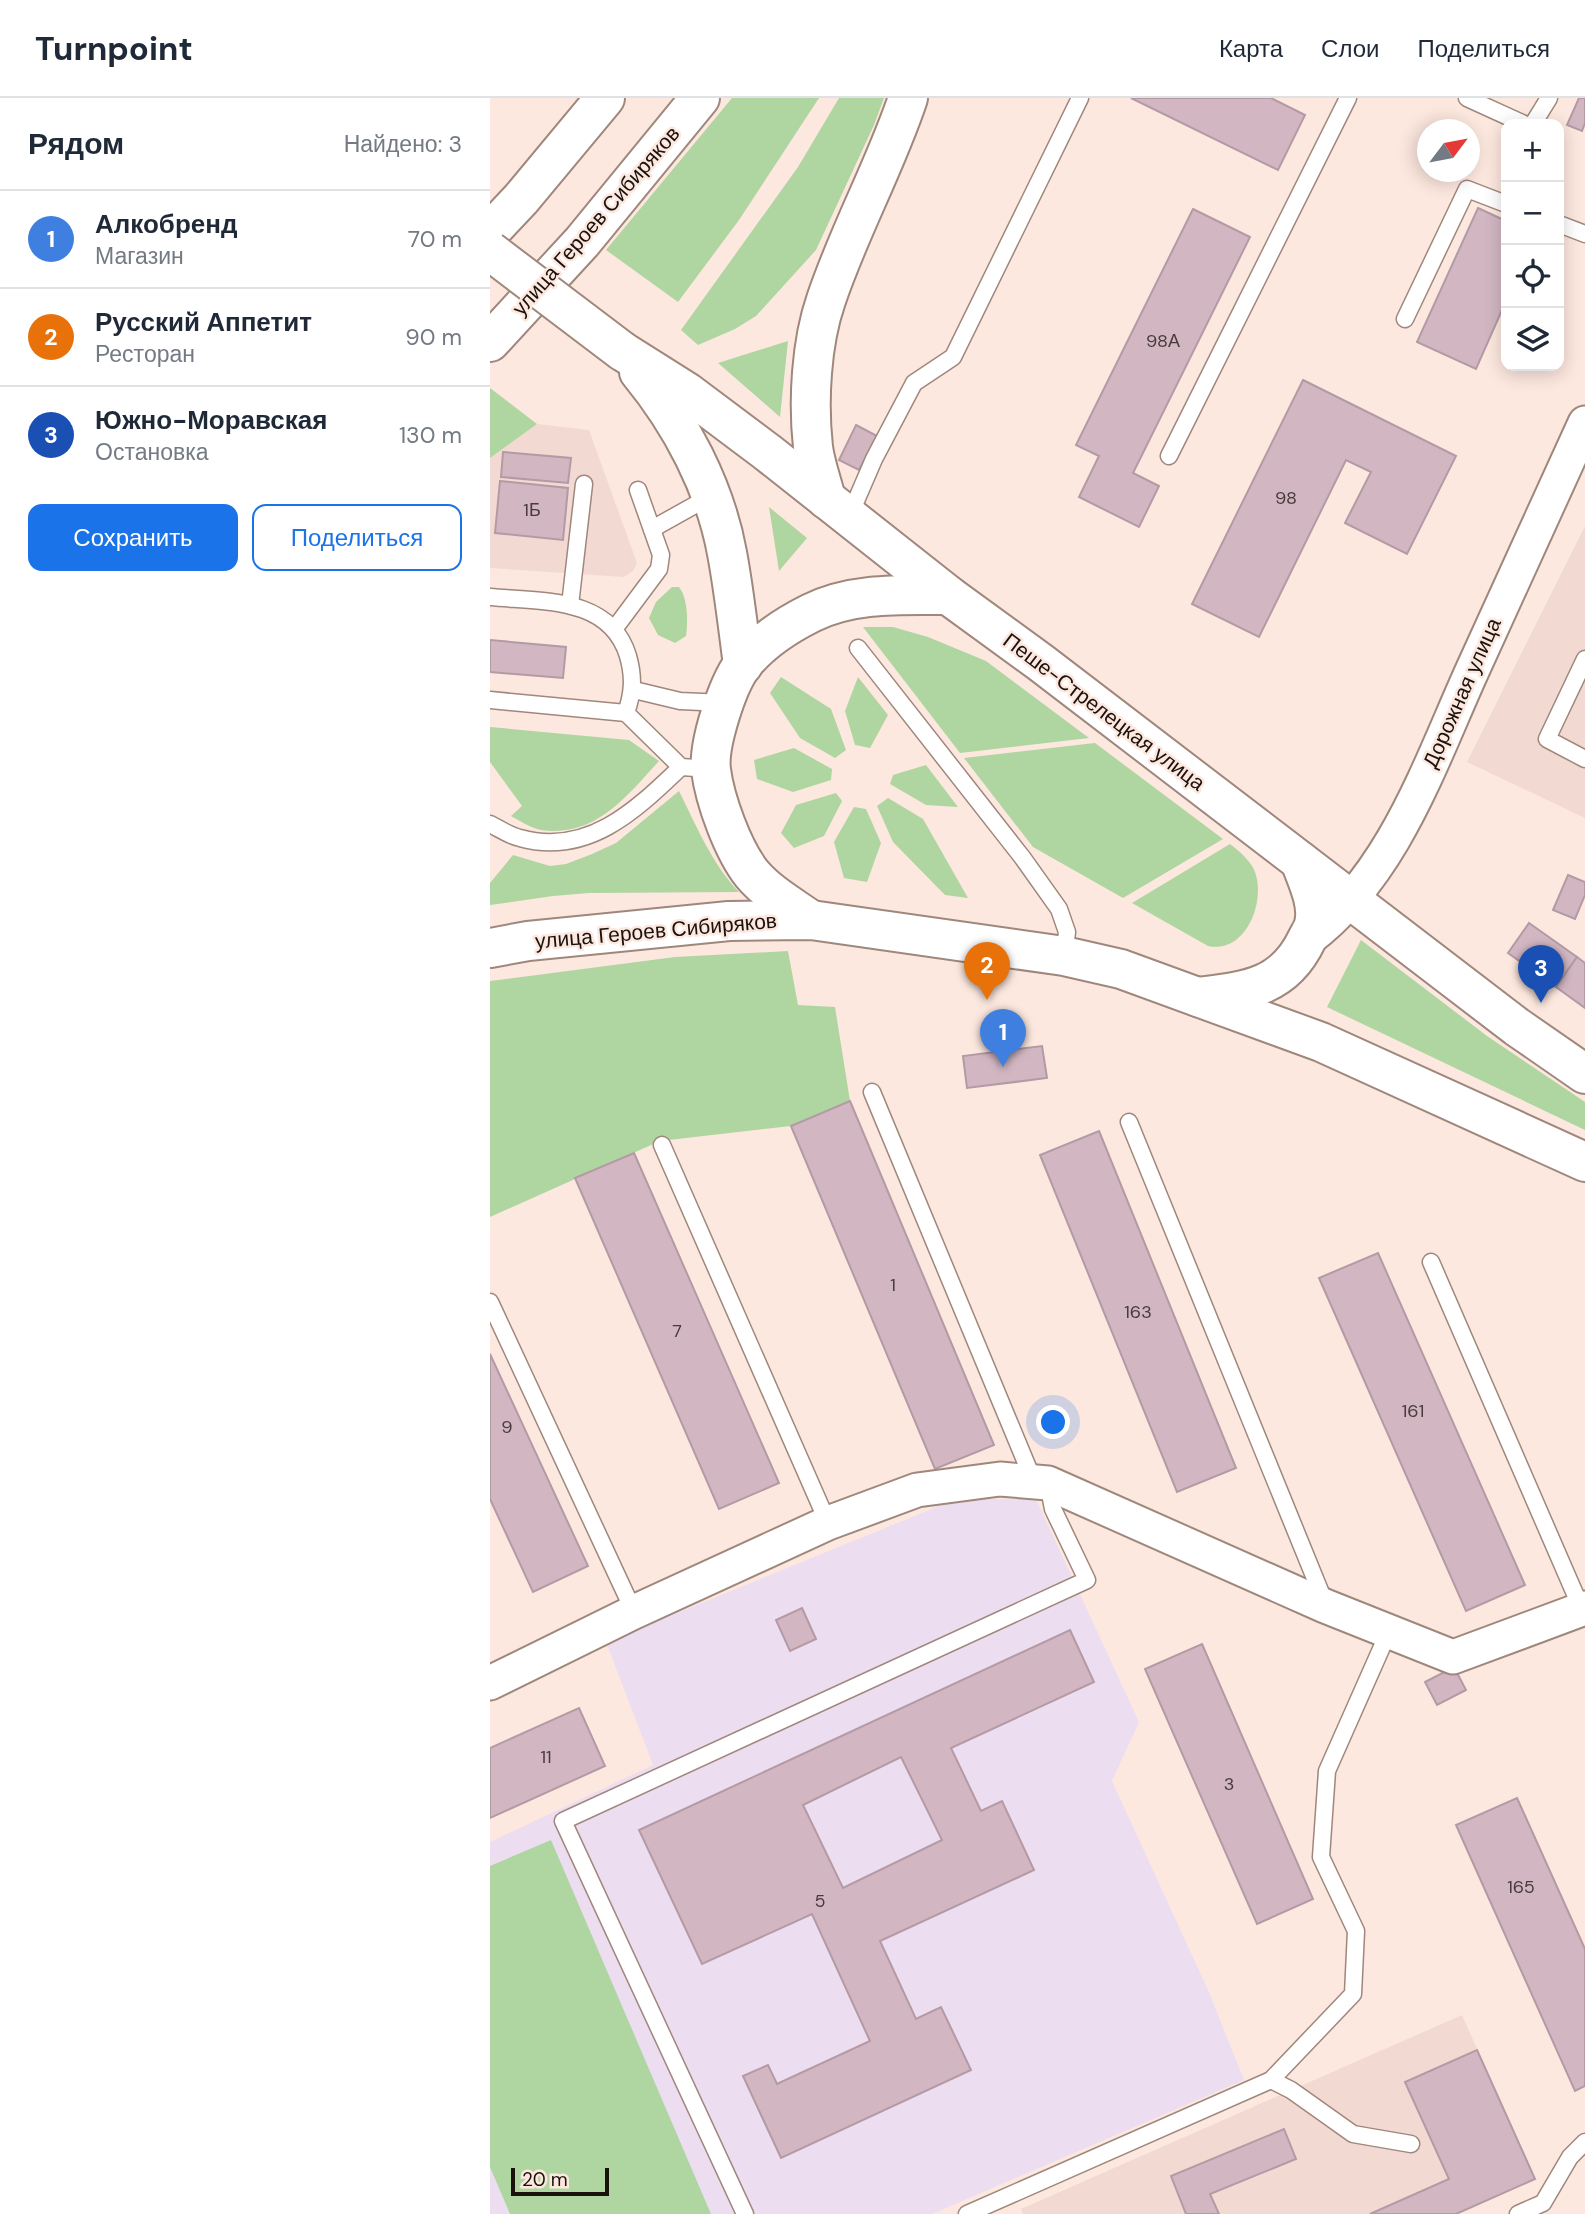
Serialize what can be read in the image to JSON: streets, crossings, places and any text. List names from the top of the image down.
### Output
{
  "streets": {
    "main road": ["улица Героев Сибиряков", "Пеше-Стрелецкая улица"],
    "street": ["Дорожная улица"]
  },
  "crossings": [
    ["Дорожная улица", "Пеше-Стрелецкая улица"]
  ],
  "house_numbers": [
    "98А",
    "98",
    "1Б",
    "1",
    "163",
    "7",
    "161",
    "9",
    "11",
    "3",
    "165",
    "5"
  ],
  "scale_bar": "20 m",
  "north": "top right",
  "page": {
    "header": "Turnpoint",
    "nav": ["Карта", "Слои", "Поделиться"],
    "heading": ["Рядом", "Найдено: 3"],
    "map_buttons": ["+", "−"],
    "list": [
      {
        "mark": "1",
        "name": "Алкобренд",
        "note": "Магазин",
        "value": "70 m"
      },
      {
        "mark": "2",
        "name": "Русский Аппетит",
        "note": "Ресторан",
        "value": "90 m"
      },
      {
        "mark": "3",
        "name": "Южно-Моравская",
        "note": "Остановка",
        "value": "130 m"
      }
    ],
    "buttons": ["Сохранить", "Поделиться"],
    "pins": ["2", "3", "1"],
    "scale": "20 m"
  }
}
